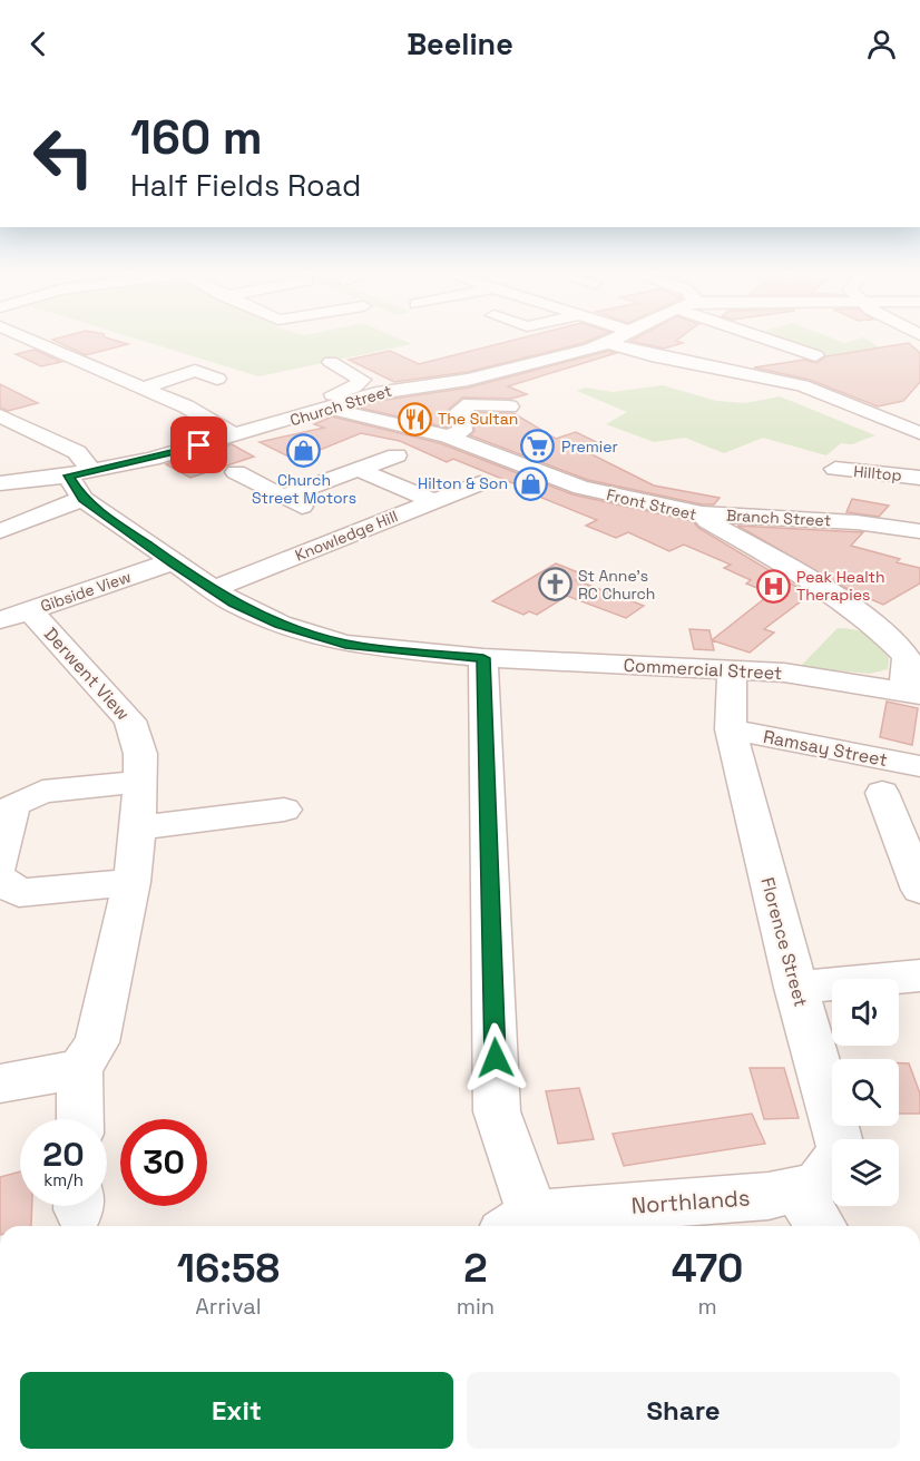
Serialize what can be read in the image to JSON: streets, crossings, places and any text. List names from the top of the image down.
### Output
{
  "streets": {
    "street": [
      "Church Street",
      "Hilltop",
      "Front Street",
      "Branch Street",
      "Knowledge Hill",
      "Gibside View",
      "Commercial Street",
      "Derwent View",
      "Ramsay Street",
      "Florence Street",
      "Northlands"
    ]
  },
  "crossings": [
    ["Church Street", "Front Street"],
    ["Front Street", "Branch Street"],
    ["Front Street", "Commercial Street"],
    ["Knowledge Hill", "Commercial Street"],
    ["Gibside View", "Commercial Street"],
    ["Gibside View", "Derwent View"],
    ["Commercial Street", "Florence Street"],
    ["Ramsay Street", "Florence Street"],
    ["Florence Street", "Northlands"]
  ],
  "places": {
    "restaurant": ["The Sultan"],
    "supermarket": ["Premier"],
    "shop": ["Church Street Motors", "Hilton & Son"],
    "church": ["St Anne's RC Church"],
    "hospital": ["Peak Health Therapies"]
  },
  "page": {
    "header": "Beeline",
    "turn": ["160 m", "Half Fields Road"],
    "speed": "20 km/h",
    "limit": "30",
    "eta": [
      "16:58",
      "Arrival",
      "2",
      "min",
      "470",
      "m"
    ],
    "buttons": ["Exit", "Share"]
  }
}
